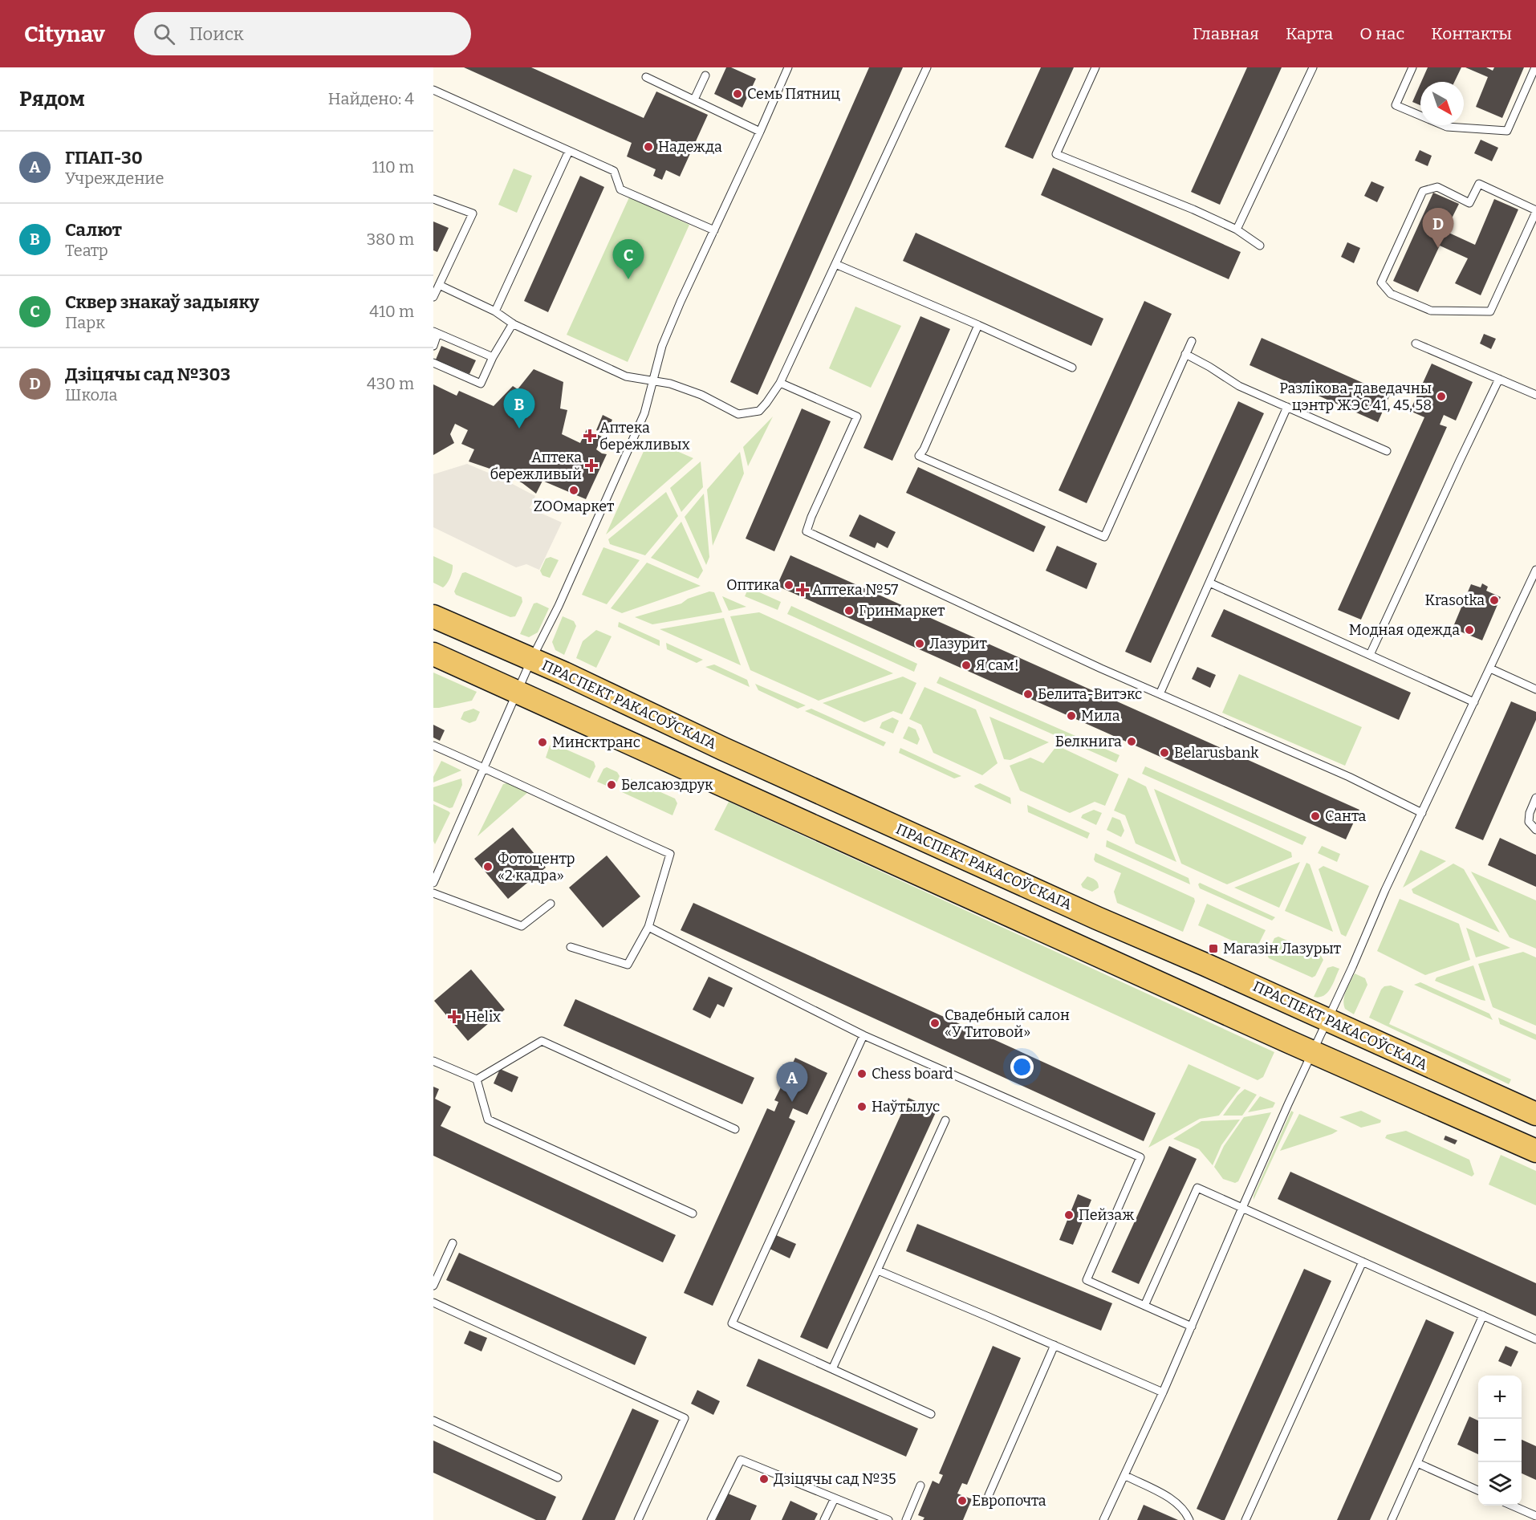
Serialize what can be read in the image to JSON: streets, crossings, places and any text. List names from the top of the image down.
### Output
{
  "streets": {
    "main road": ["ПРАСПЕКТ РАКАСОЎСКАГА"]
  },
  "places": {
    "other": [
      "Семь Пятниц",
      "Надежда",
      "Разлікова-даведачны цэнтр ЖЭС 41, 45, 58",
      "ZOOмаркет",
      "Оптика",
      "Krasotka",
      "Гринмаркет",
      "Модная одежда",
      "Лазурит",
      "Я сам!",
      "Белита-Витэкс",
      "Мила",
      "Белкнига",
      "Минсктранс",
      "Belarusbank",
      "Белсаюздрук",
      "Санта",
      "Фотоцентр «2 кадра»",
      "Свадебный салон «У Титовой»",
      "Chess board",
      "Наўтылус",
      "Пейзаж",
      "Дзіцячы сад №35",
      "Европочта"
    ],
    "health": [
      "Аптека бережливых",
      "Аптека бережливый",
      "Аптека №57",
      "Helix"
    ],
    "transit": ["Магазін Лазурыт"]
  },
  "north": "bottom right",
  "page": {
    "header": "Citynav",
    "search": "Поиск",
    "nav": [
      "Главная",
      "Карта",
      "О нас",
      "Контакты"
    ],
    "heading": ["Рядом", "Найдено: 4"],
    "list": [
      {
        "mark": "A",
        "name": "ГПАП-30",
        "note": "Учреждение",
        "value": "110 m"
      },
      {
        "mark": "B",
        "name": "Салют",
        "note": "Театр",
        "value": "380 m"
      },
      {
        "mark": "C",
        "name": "Сквер знакаў задыяку",
        "note": "Парк",
        "value": "410 m"
      },
      {
        "mark": "D",
        "name": "Дзіцячы сад №303",
        "note": "Школа",
        "value": "430 m"
      }
    ],
    "pins": [
      "D",
      "C",
      "B",
      "A"
    ],
    "map_buttons": ["+", "−"]
  }
}
